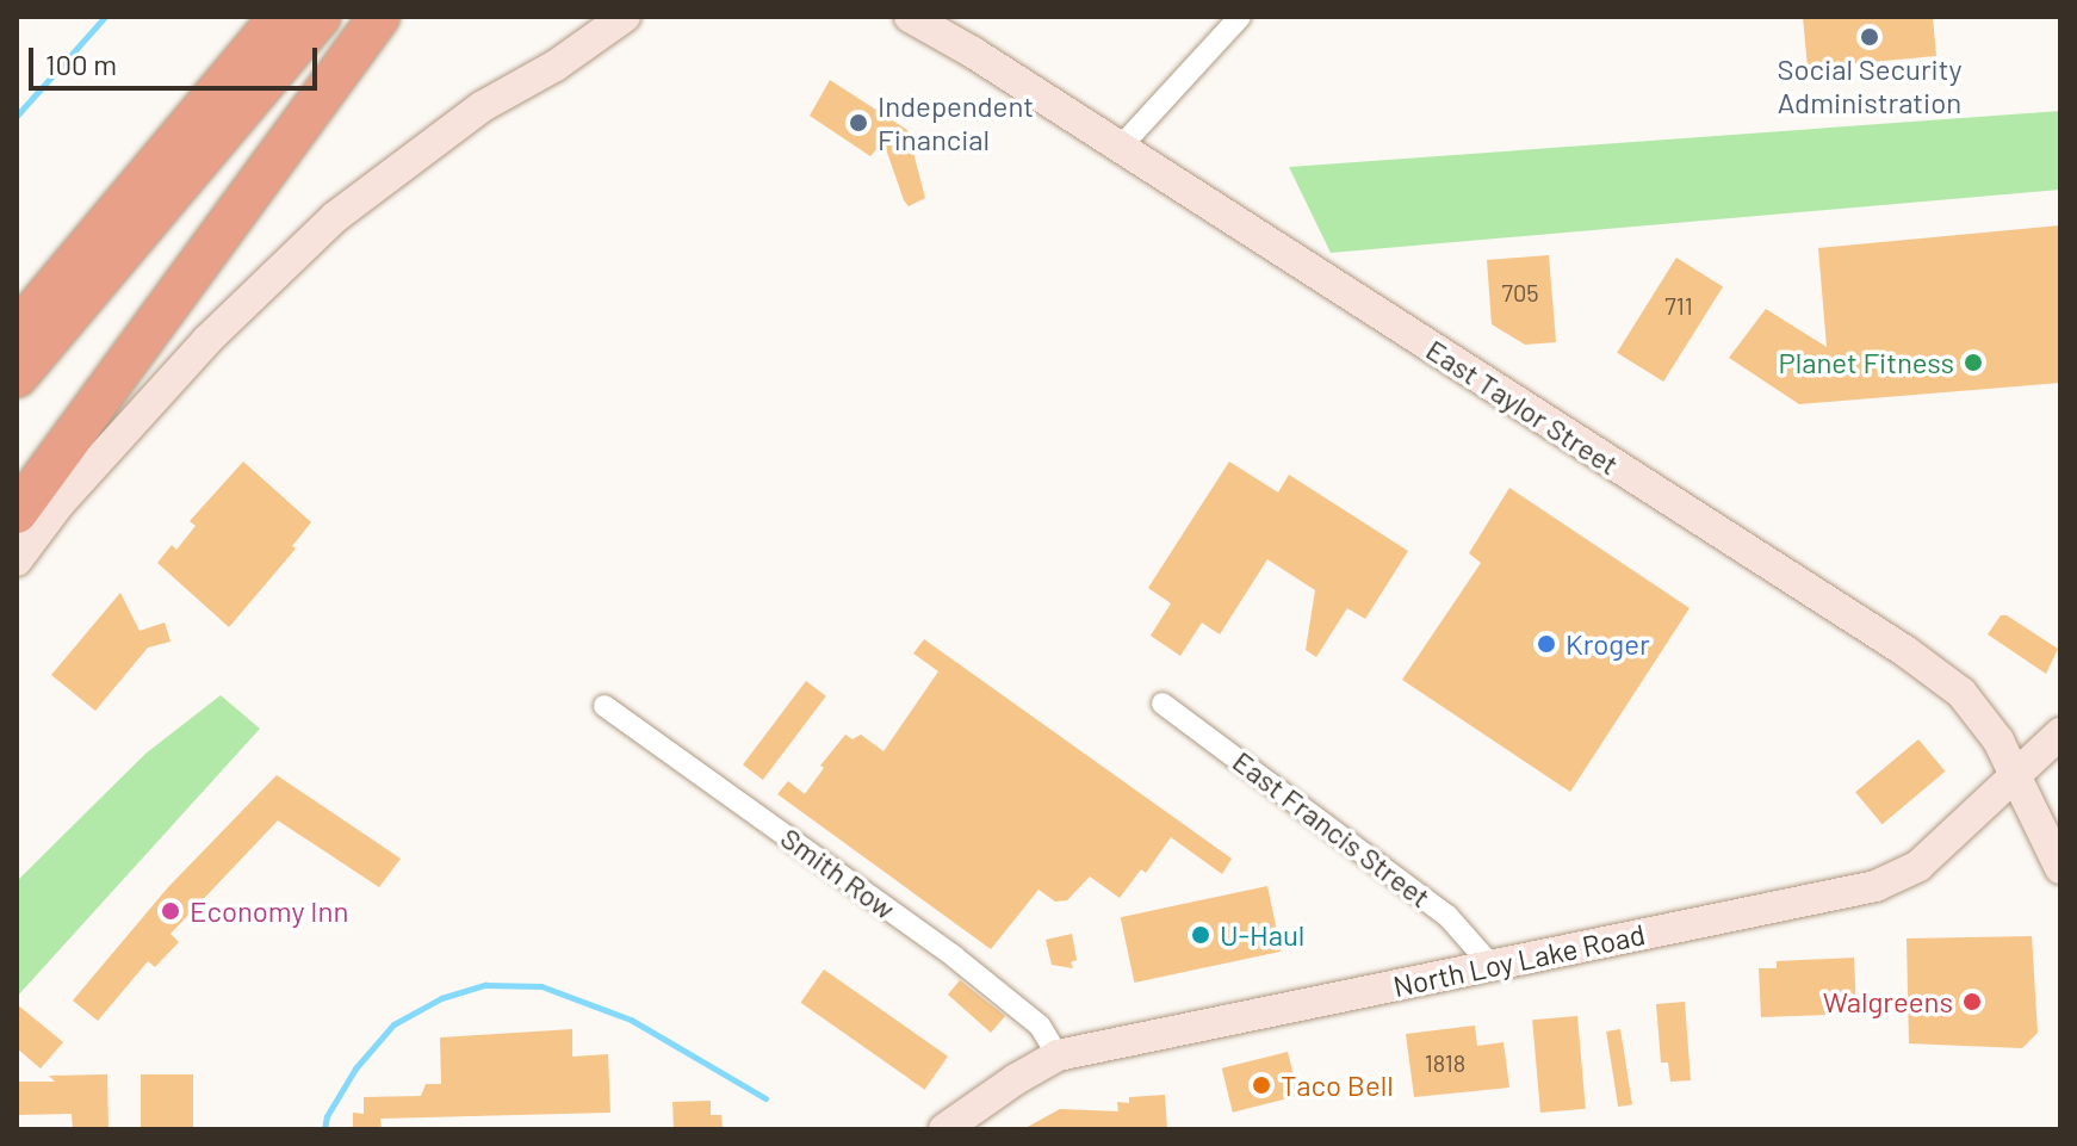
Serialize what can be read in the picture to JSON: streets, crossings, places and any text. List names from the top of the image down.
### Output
{
  "streets": {
    "main road": ["East Taylor Street", "North Loy Lake Road"],
    "street": ["East Francis Street", "Smith Row"]
  },
  "crossings": [
    ["East Taylor Street", "North Loy Lake Road"],
    ["East Francis Street", "North Loy Lake Road"],
    ["Smith Row", "North Loy Lake Road"]
  ],
  "places": [
    "Social Security Administration",
    "Independent Financial",
    "Planet Fitness",
    "Kroger",
    "Economy Inn",
    "U-Haul",
    "Walgreens",
    "Taco Bell"
  ],
  "house_numbers": ["705", "711", "1818"],
  "scale_bar": "100 m"
}
